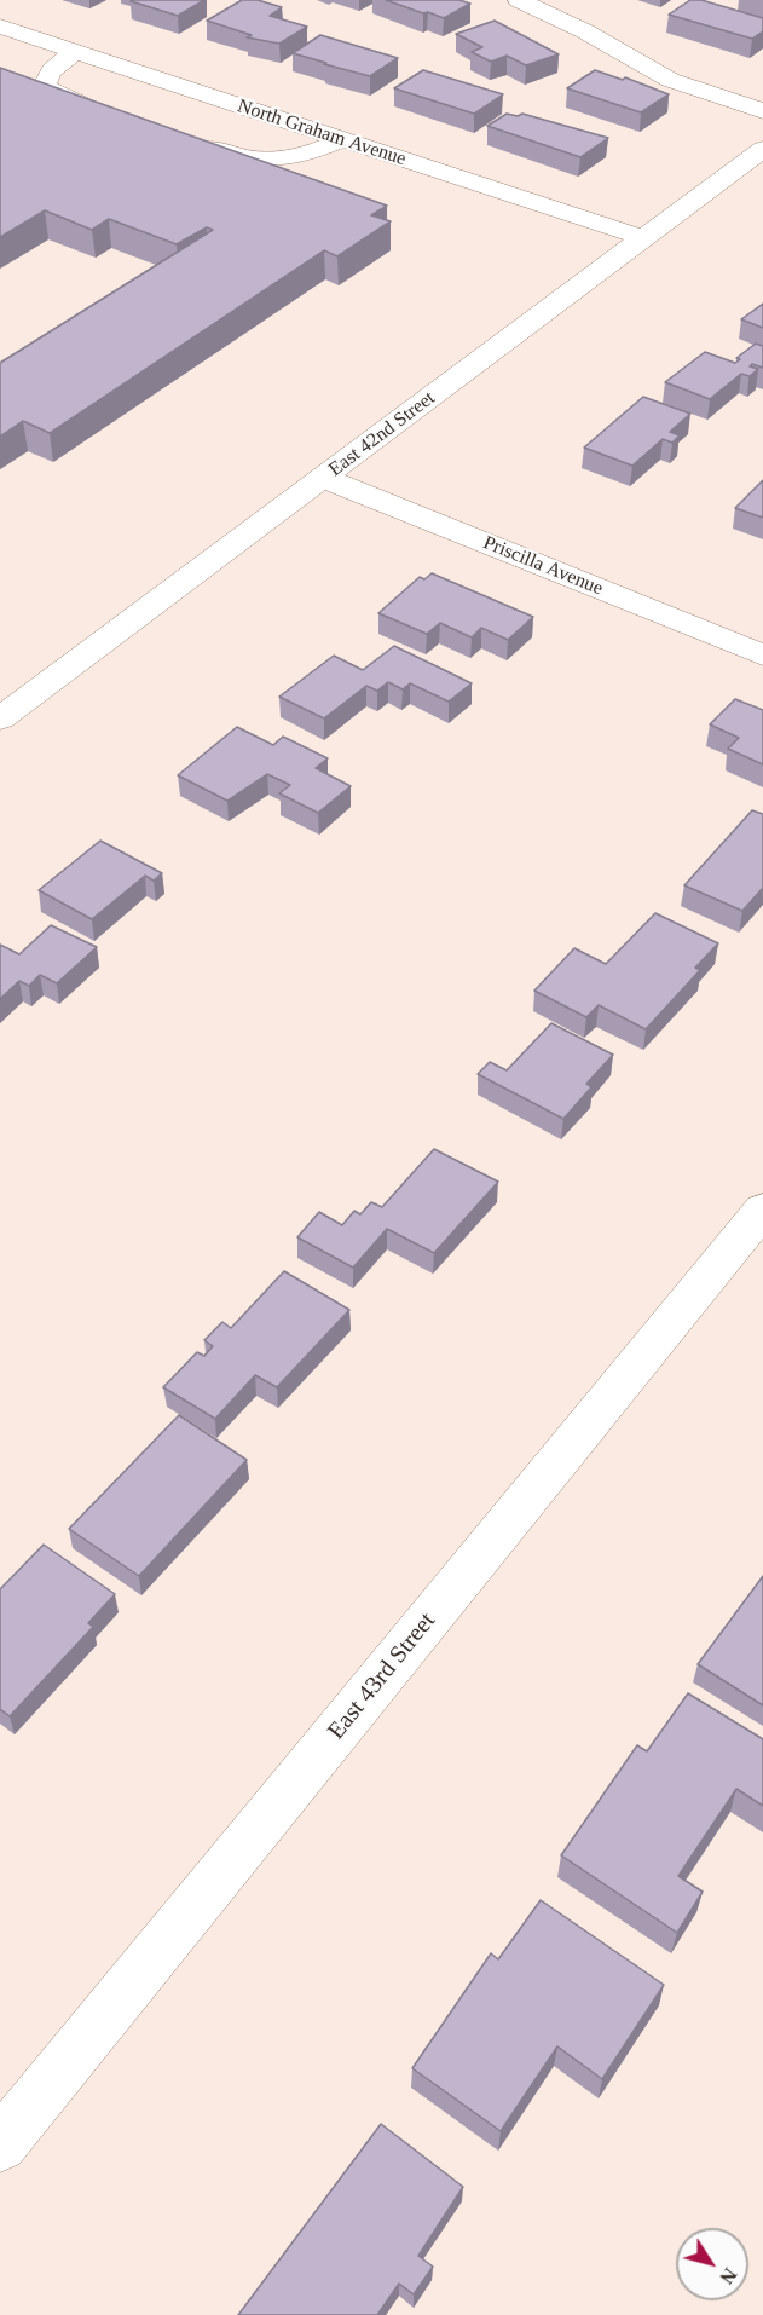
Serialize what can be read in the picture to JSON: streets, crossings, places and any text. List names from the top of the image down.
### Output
{
  "streets": {
    "street": [
      "North Graham Avenue",
      "East 42nd Street",
      "Priscilla Avenue",
      "East 43rd Street"
    ]
  },
  "crossings": [
    ["North Graham Avenue", "East 42nd Street"],
    ["East 42nd Street", "Priscilla Avenue"]
  ],
  "north": "bottom right"
}
